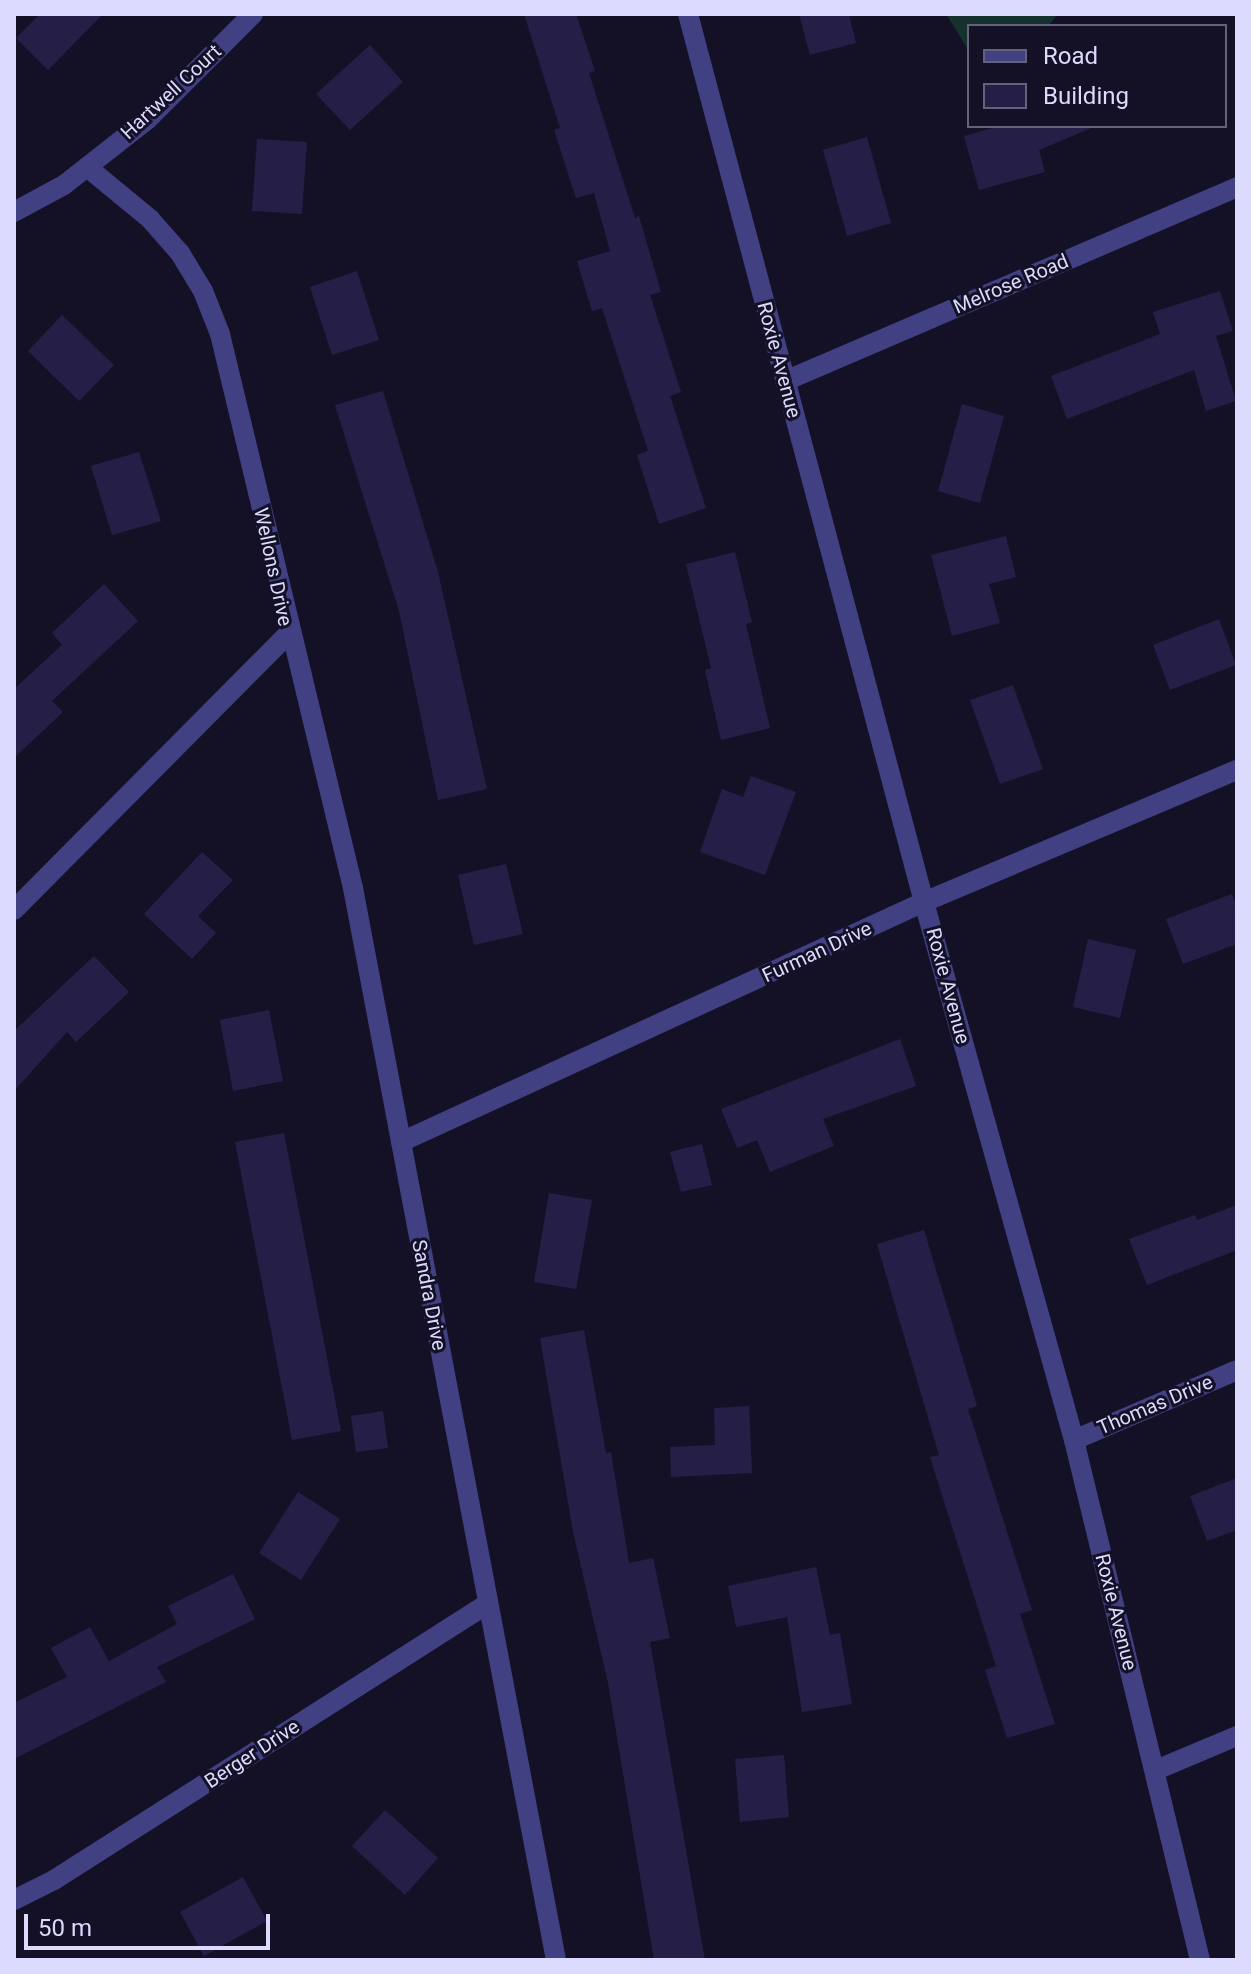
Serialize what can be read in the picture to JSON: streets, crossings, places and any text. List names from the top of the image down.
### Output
{
  "streets": {
    "street": [
      "Hartwell Court",
      "Melrose Road",
      "Roxie Avenue",
      "Wellons Drive",
      "Furman Drive",
      "Sandra Drive",
      "Thomas Drive",
      "Berger Drive"
    ]
  },
  "crossings": [
    ["Hartwell Court", "Wellons Drive"],
    ["Melrose Road", "Roxie Avenue"],
    ["Roxie Avenue", "Furman Drive"],
    ["Roxie Avenue", "Thomas Drive"],
    ["Wellons Drive", "Sandra Drive"],
    ["Furman Drive", "Sandra Drive"],
    ["Sandra Drive", "Berger Drive"]
  ],
  "legend": ["Road", "Building"],
  "scale_bar": "50 m"
}
